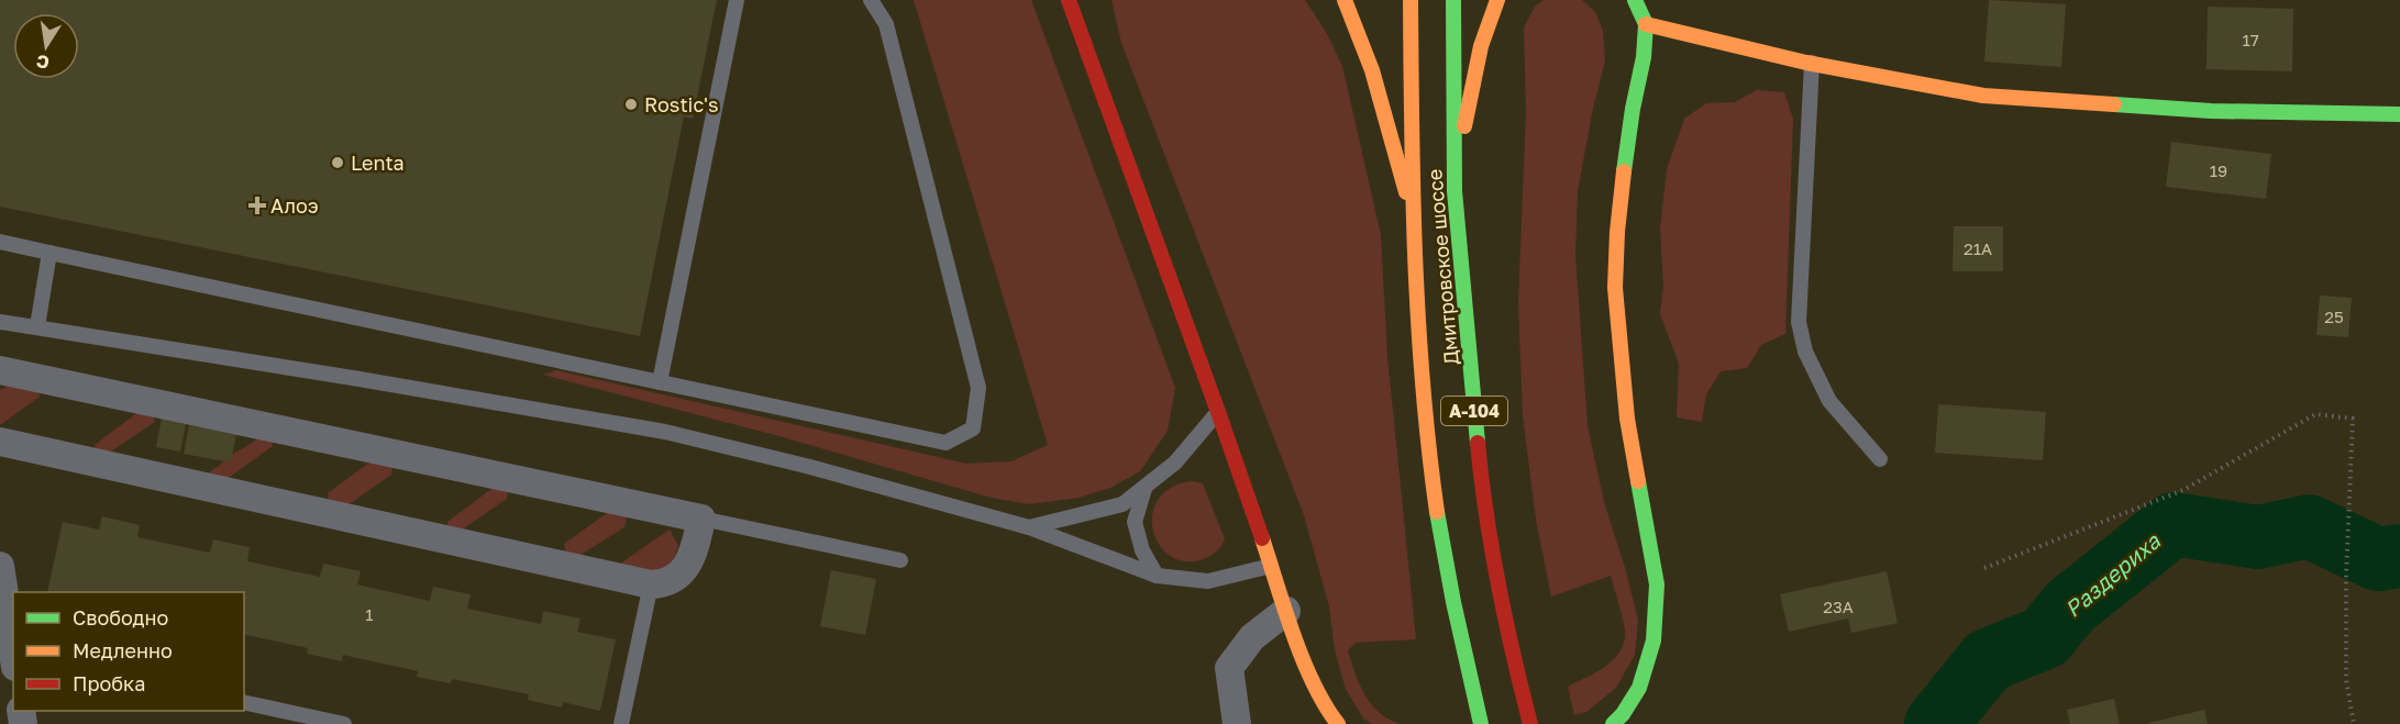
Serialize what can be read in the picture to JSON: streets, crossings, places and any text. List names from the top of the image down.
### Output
{
  "streets": {
    "main road": ["Дмитровское шоссе", "А-104"]
  },
  "water": ["Раздериха"],
  "places": {
    "other": ["Rostic's", "Lenta"],
    "health": ["Алоэ"]
  },
  "house_numbers": [
    "17",
    "19",
    "21А",
    "25",
    "23А",
    "1"
  ],
  "legend": ["Свободно", "Медленно", "Пробка"],
  "north": "bottom"
}
